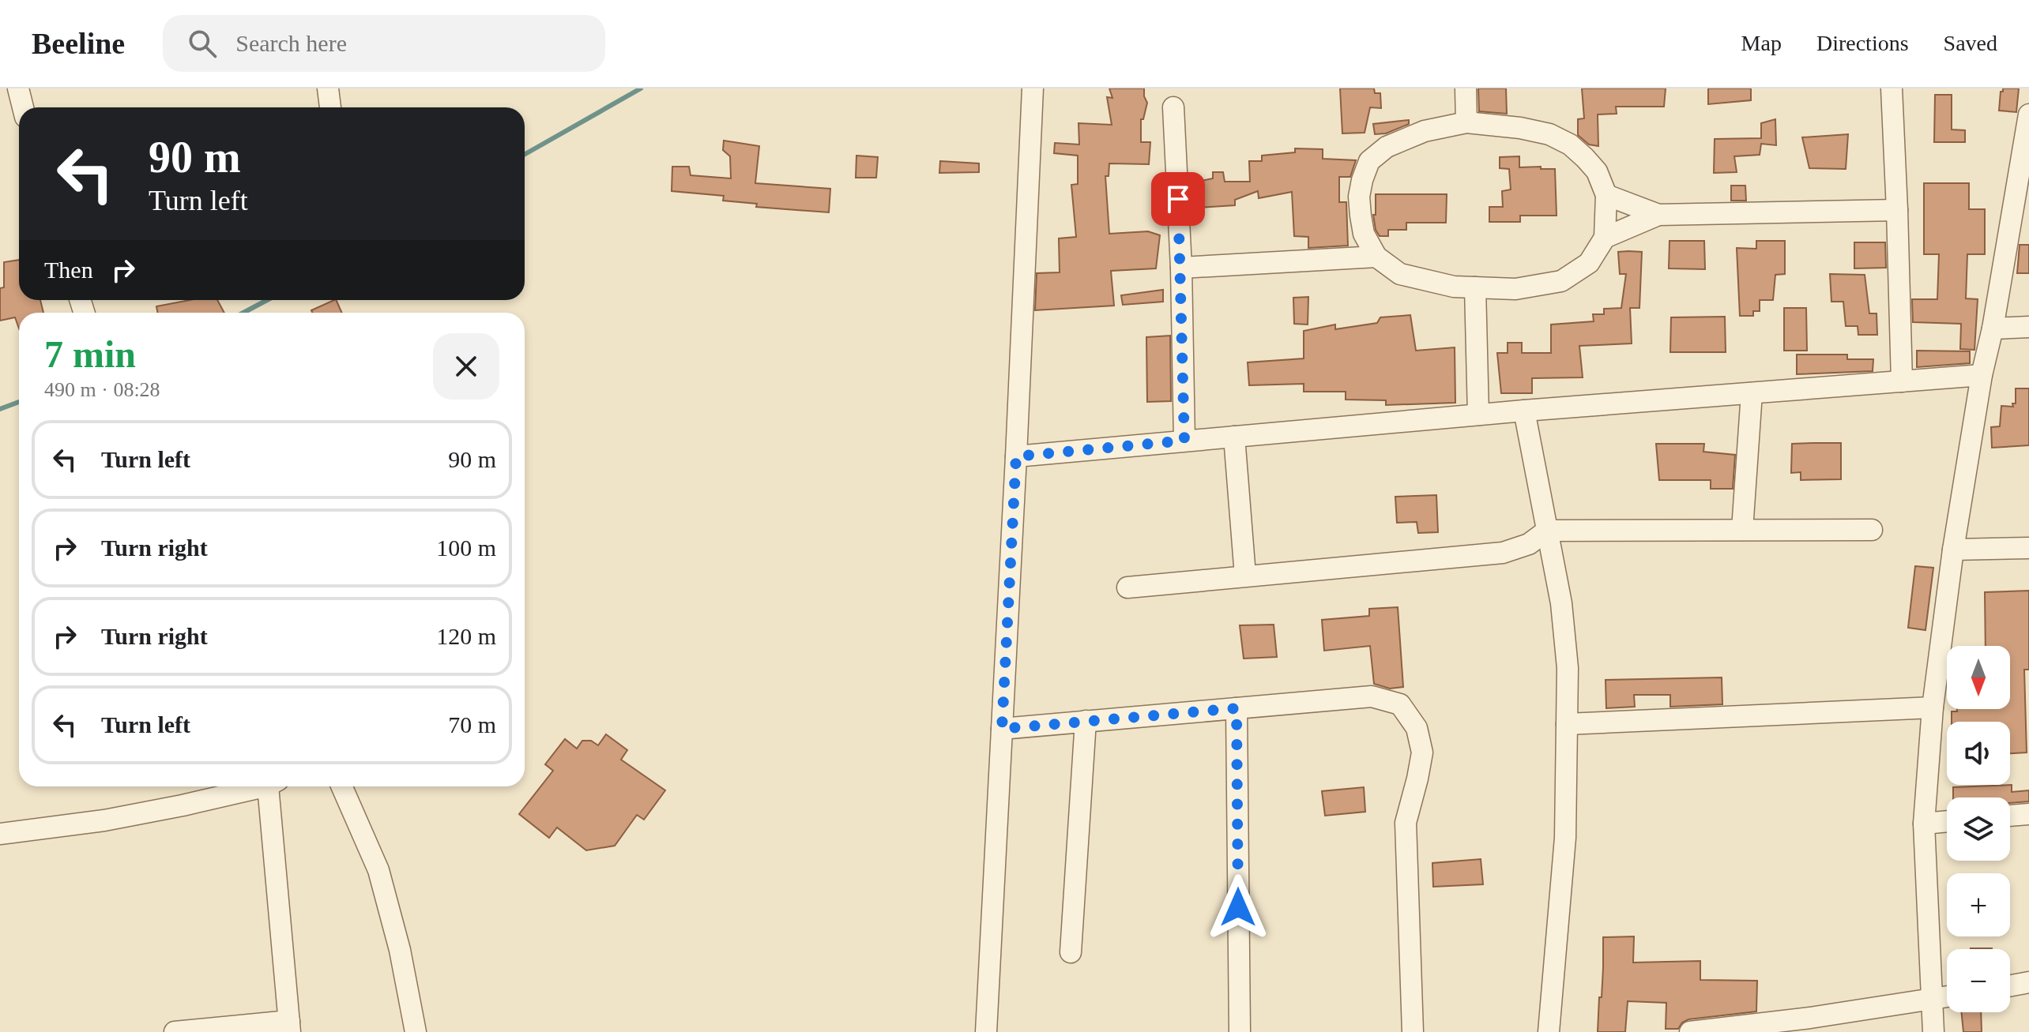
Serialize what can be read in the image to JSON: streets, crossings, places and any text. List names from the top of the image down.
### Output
{
  "north": "bottom",
  "page": {
    "header": "Beeline",
    "search": "Search here",
    "nav": ["Map", "Directions", "Saved"],
    "turn": ["90 m", "Turn left"],
    "then": "Then",
    "heading": ["7 min", "490 m · 08:28"],
    "list": [
      {
        "name": "Turn left",
        "value": "90 m"
      },
      {
        "name": "Turn right",
        "value": "100 m"
      },
      {
        "name": "Turn right",
        "value": "120 m"
      },
      {
        "name": "Turn left",
        "value": "70 m"
      }
    ],
    "map_buttons": ["+", "−"]
  }
}
